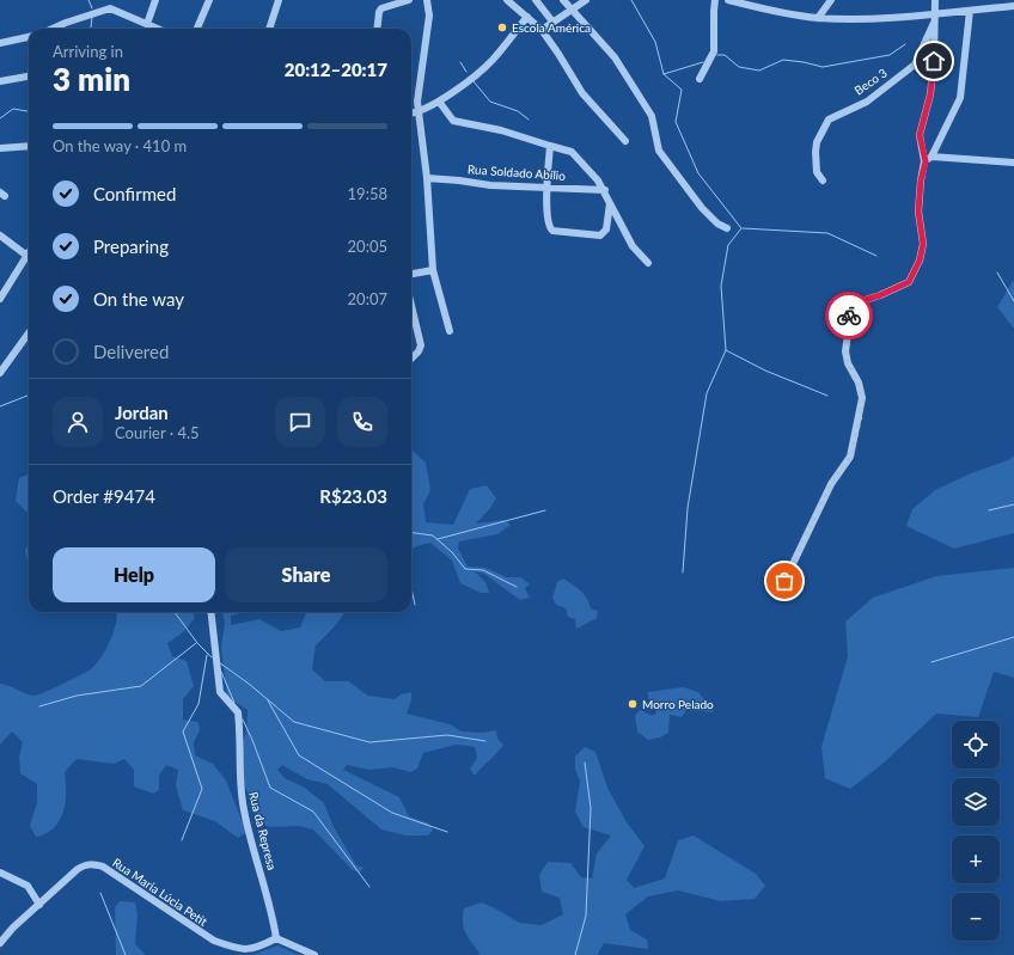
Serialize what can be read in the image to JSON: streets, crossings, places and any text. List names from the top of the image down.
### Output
{
  "streets": {
    "street": [
      "Beco 3",
      "Rua Soldado Abílio",
      "Rua da Represa",
      "Rua Maria Lúcia Petit"
    ]
  },
  "crossings": [
    ["Rua da Represa", "Rua Maria Lúcia Petit"]
  ],
  "places": ["Escola América", "Morro Pelado"],
  "page": {
    "heading": ["3 min", "Arriving in", "20:12–20:17"],
    "panel": [
      "Jordan",
      "Courier · 4.5",
      "Order #9474",
      "R$23.03"
    ],
    "bar": "On the way · 410 m",
    "list": [
      ["Confirmed", "19:58"],
      ["Preparing", "20:05"],
      ["On the way", "20:07"],
      "Delivered"
    ],
    "buttons": ["Help", "Share"],
    "map_buttons": ["+", "−"]
  }
}
